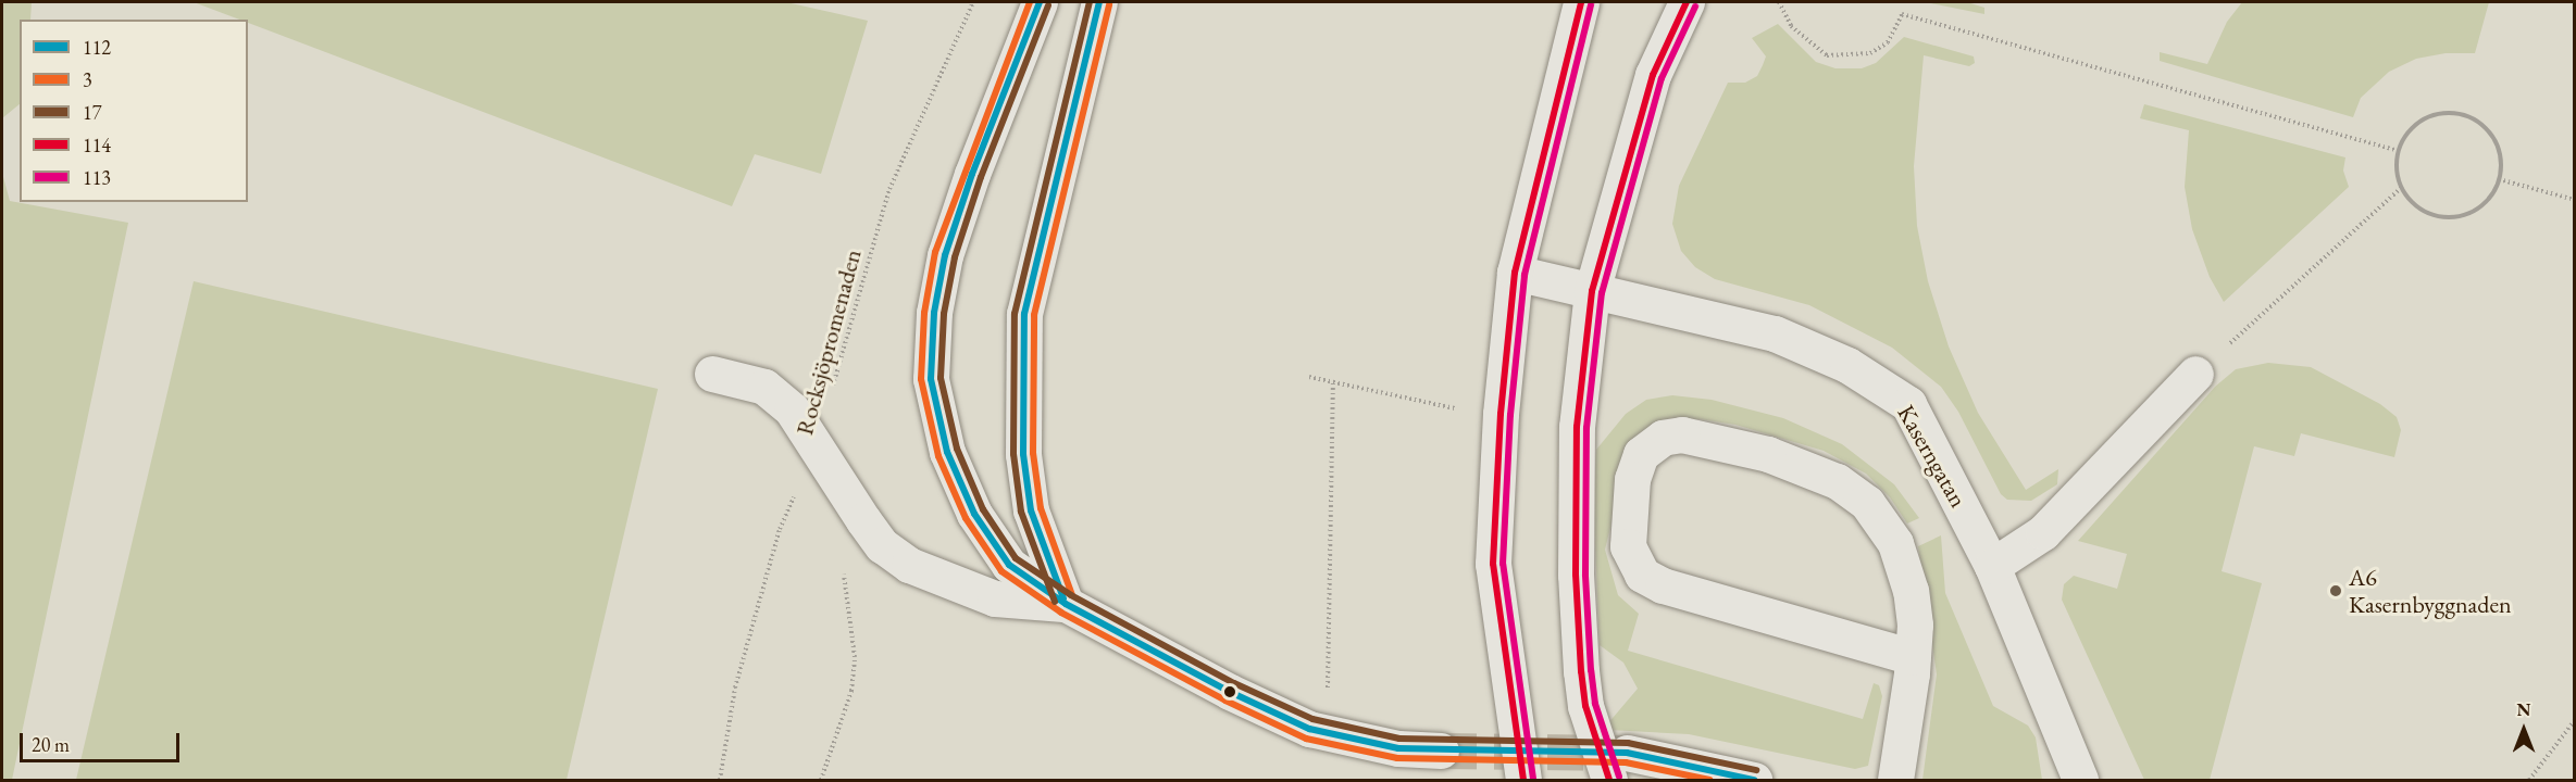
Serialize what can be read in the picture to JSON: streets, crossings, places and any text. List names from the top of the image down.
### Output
{
  "streets": {
    "street": ["Kaserngatan"],
    "path": ["Rocksjöpromenaden"]
  },
  "places": ["A6 Kasernbyggnaden"],
  "lines": [
    "transit line 112",
    "transit line 3",
    "transit line 17",
    "transit line 114",
    "transit line 113"
  ],
  "legend": [
    "112",
    "3",
    "17",
    "114",
    "113"
  ],
  "scale_bar": "20 m",
  "north": "top"
}
